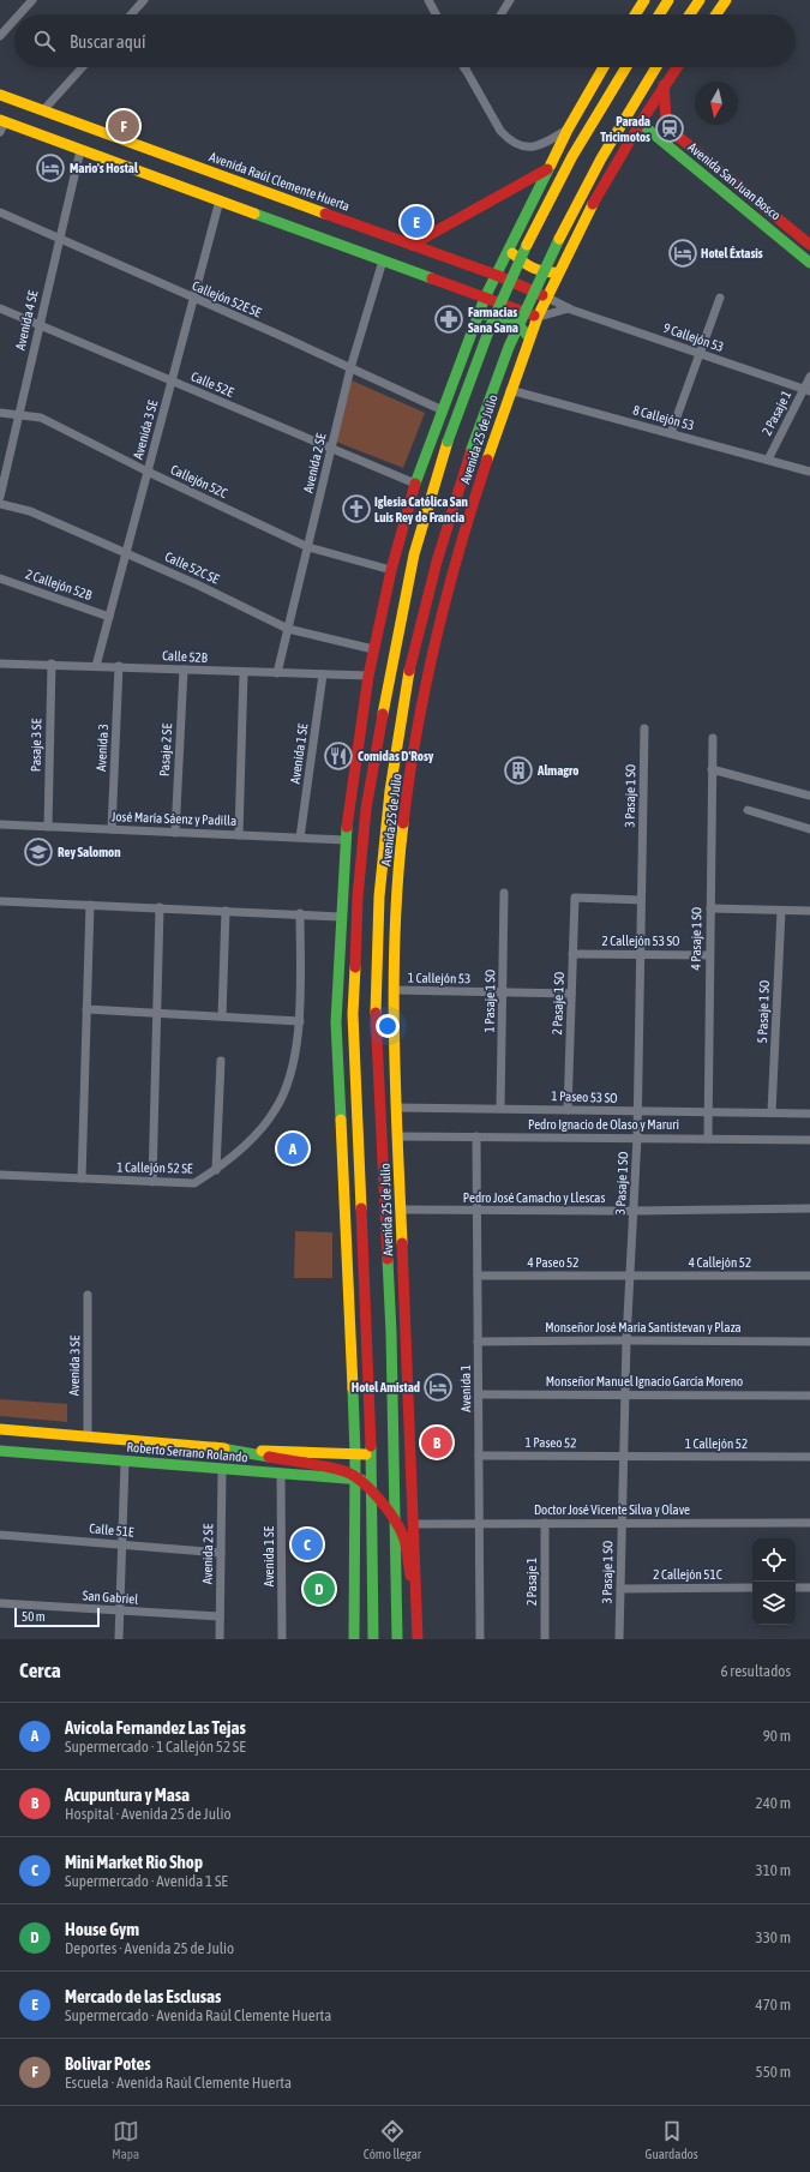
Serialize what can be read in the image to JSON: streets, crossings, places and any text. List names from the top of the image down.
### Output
{
  "streets": {
    "main road": [
      "Avenida Raúl Clemente Huerta",
      "Avenida San Juan Bosco",
      "Avenida 25 de Julio",
      "Roberto Serrano Rolando"
    ],
    "street": [
      "Callejón 52E SE",
      "Avenida 4 SE",
      "9 Callejón 53",
      "Calle 52E",
      "2 Pasaje 1",
      "8 Callejón 53",
      "Avenida 3 SE",
      "Avenida 2 SE",
      "Callejón 52C",
      "Calle 52C SE",
      "2 Callejón 52B",
      "Calle 52B",
      "Pasaje 3 SE",
      "Avenida 3",
      "Pasaje 2 SE",
      "Avenida 1 SE",
      "3 Pasaje 1 SO",
      "José María Sáenz y Padilla",
      "4 Pasaje 1 SO",
      "2 Callejón 53 SO",
      "1 Callejón 53",
      "1 Pasaje 1 SO",
      "2 Pasaje 1 SO",
      "5 Pasaje 1 SO",
      "1 Paseo 53 SO",
      "Pedro Ignacio de Olaso y Maruri",
      "1 Callejón 52 SE",
      "Pedro José Camacho y Llescas",
      "4 Paseo 52",
      "4 Callejón 52",
      "Monseñor José María Santistevan y Plaza",
      "Monseñor Manuel Ignacio García Moreno",
      "Avenida 1",
      "1 Paseo 52",
      "1 Callejón 52",
      "Doctor José Vicente Silva y Olave",
      "Calle 51E",
      "2 Callejón 51C",
      "San Gabriel"
    ]
  },
  "crossings": [
    ["Avenida Raúl Clemente Huerta", "9 Callejón 53"],
    ["Avenida Raúl Clemente Huerta", "Avenida 25 de Julio"],
    ["Avenida San Juan Bosco", "Avenida 25 de Julio"],
    ["Callejón 52E SE", "Avenida 4 SE"],
    ["Callejón 52E SE", "Avenida 3 SE"],
    ["Callejón 52E SE", "Avenida 2 SE"],
    ["Avenida 4 SE", "Calle 52E"],
    ["Avenida 4 SE", "Callejón 52C"],
    ["9 Callejón 53", "2 Pasaje 1"],
    ["9 Callejón 53", "Avenida 25 de Julio"],
    ["Calle 52E", "Avenida 3 SE"],
    ["Calle 52E", "Avenida 2 SE"],
    ["2 Pasaje 1", "8 Callejón 53"],
    ["2 Pasaje 1", "Doctor José Vicente Silva y Olave"],
    ["8 Callejón 53", "Avenida 25 de Julio"],
    ["Avenida 3 SE", "Callejón 52C"],
    ["Avenida 3 SE", "Calle 52C SE"],
    ["Avenida 3 SE", "2 Callejón 52B"],
    ["Avenida 3 SE", "Calle 52B"],
    ["Avenida 3 SE", "Roberto Serrano Rolando"],
    ["Avenida 25 de Julio", "1 Callejón 53"],
    ["Avenida 25 de Julio", "1 Paseo 53 SO"],
    ["Avenida 25 de Julio", "Pedro Ignacio de Olaso y Maruri"],
    ["Avenida 25 de Julio", "Pedro José Camacho y Llescas"],
    ["Avenida 25 de Julio", "Roberto Serrano Rolando"],
    ["Avenida 25 de Julio", "Doctor José Vicente Silva y Olave"],
    ["Avenida 2 SE", "Callejón 52C"],
    ["Avenida 2 SE", "Calle 52C SE"],
    ["Avenida 2 SE", "Calle 52B"],
    ["Avenida 2 SE", "Roberto Serrano Rolando"],
    ["Avenida 2 SE", "Calle 51E"],
    ["Avenida 2 SE", "San Gabriel"],
    ["Calle 52B", "Pasaje 3 SE"],
    ["Calle 52B", "Avenida 3"],
    ["Calle 52B", "Pasaje 2 SE"],
    ["Calle 52B", "Avenida 1 SE"],
    ["Pasaje 3 SE", "José María Sáenz y Padilla"],
    ["Avenida 3", "José María Sáenz y Padilla"],
    ["Pasaje 2 SE", "José María Sáenz y Padilla"],
    ["Avenida 1 SE", "José María Sáenz y Padilla"],
    ["Avenida 1 SE", "Roberto Serrano Rolando"],
    ["3 Pasaje 1 SO", "2 Callejón 53 SO"],
    ["3 Pasaje 1 SO", "2 Pasaje 1 SO"],
    ["3 Pasaje 1 SO", "1 Paseo 53 SO"],
    ["3 Pasaje 1 SO", "Pedro Ignacio de Olaso y Maruri"],
    ["3 Pasaje 1 SO", "Pedro José Camacho y Llescas"],
    ["3 Pasaje 1 SO", "4 Paseo 52"],
    ["3 Pasaje 1 SO", "4 Callejón 52"],
    ["3 Pasaje 1 SO", "Monseñor José María Santistevan y Plaza"],
    ["3 Pasaje 1 SO", "Monseñor Manuel Ignacio García Moreno"],
    ["3 Pasaje 1 SO", "1 Paseo 52"],
    ["3 Pasaje 1 SO", "1 Callejón 52"],
    ["3 Pasaje 1 SO", "Doctor José Vicente Silva y Olave"],
    ["3 Pasaje 1 SO", "2 Callejón 51C"],
    ["4 Pasaje 1 SO", "2 Callejón 53 SO"],
    ["4 Pasaje 1 SO", "1 Paseo 53 SO"],
    ["4 Pasaje 1 SO", "Pedro Ignacio de Olaso y Maruri"],
    ["2 Callejón 53 SO", "2 Pasaje 1 SO"],
    ["1 Callejón 53", "1 Pasaje 1 SO"],
    ["1 Callejón 53", "2 Pasaje 1 SO"],
    ["1 Pasaje 1 SO", "1 Paseo 53 SO"],
    ["2 Pasaje 1 SO", "1 Paseo 53 SO"],
    ["5 Pasaje 1 SO", "1 Paseo 53 SO"],
    ["Pedro Ignacio de Olaso y Maruri", "Avenida 1"],
    ["Pedro José Camacho y Llescas", "Avenida 1"],
    ["4 Paseo 52", "4 Callejón 52"],
    ["4 Paseo 52", "Avenida 1"],
    ["Monseñor José María Santistevan y Plaza", "Avenida 1"],
    ["Monseñor Manuel Ignacio García Moreno", "Avenida 1"],
    ["Avenida 1", "1 Paseo 52"],
    ["Avenida 1", "Doctor José Vicente Silva y Olave"],
    ["1 Paseo 52", "1 Callejón 52"]
  ],
  "places": {
    "station": ["Parada Tricimotos"],
    "hotel": ["Mario's Hostal", "Hotel Éxtasis", "Hotel Amistad"],
    "pharmacy": ["Farmacias Sana Sana"],
    "church": ["Iglesia Católica San Luis Rey de Francia"],
    "restaurant": ["Comidas D'Rosy"],
    "building": ["Almagro"],
    "school or university": ["Rey Salomon"]
  },
  "scale_bar": "50 m",
  "north": "bottom",
  "page": {
    "search": "Buscar aquí",
    "pins": [
      "F",
      "E",
      "A",
      "B",
      "C",
      "D"
    ],
    "scale": "50 m",
    "heading": ["Cerca", "6 resultados"],
    "list": [
      {
        "mark": "A",
        "name": "Avicola Fernandez Las Tejas",
        "note": "Supermercado · 1 Callejón 52 SE",
        "value": "90 m"
      },
      {
        "mark": "B",
        "name": "Acupuntura y Masa",
        "note": "Hospital · Avenida 25 de Julio",
        "value": "240 m"
      },
      {
        "mark": "C",
        "name": "Mini Market Rio Shop",
        "note": "Supermercado · Avenida 1 SE",
        "value": "310 m"
      },
      {
        "mark": "D",
        "name": "House Gym",
        "note": "Deportes · Avenida 25 de Julio",
        "value": "330 m"
      },
      {
        "mark": "E",
        "name": "Mercado de las Esclusas",
        "note": "Supermercado · Avenida Raúl Clemente Huerta",
        "value": "470 m"
      },
      {
        "mark": "F",
        "name": "Bolivar Potes",
        "note": "Escuela · Avenida Raúl Clemente Huerta",
        "value": "550 m"
      }
    ],
    "nav": ["Mapa", "Cómo llegar", "Guardados"]
  }
}
